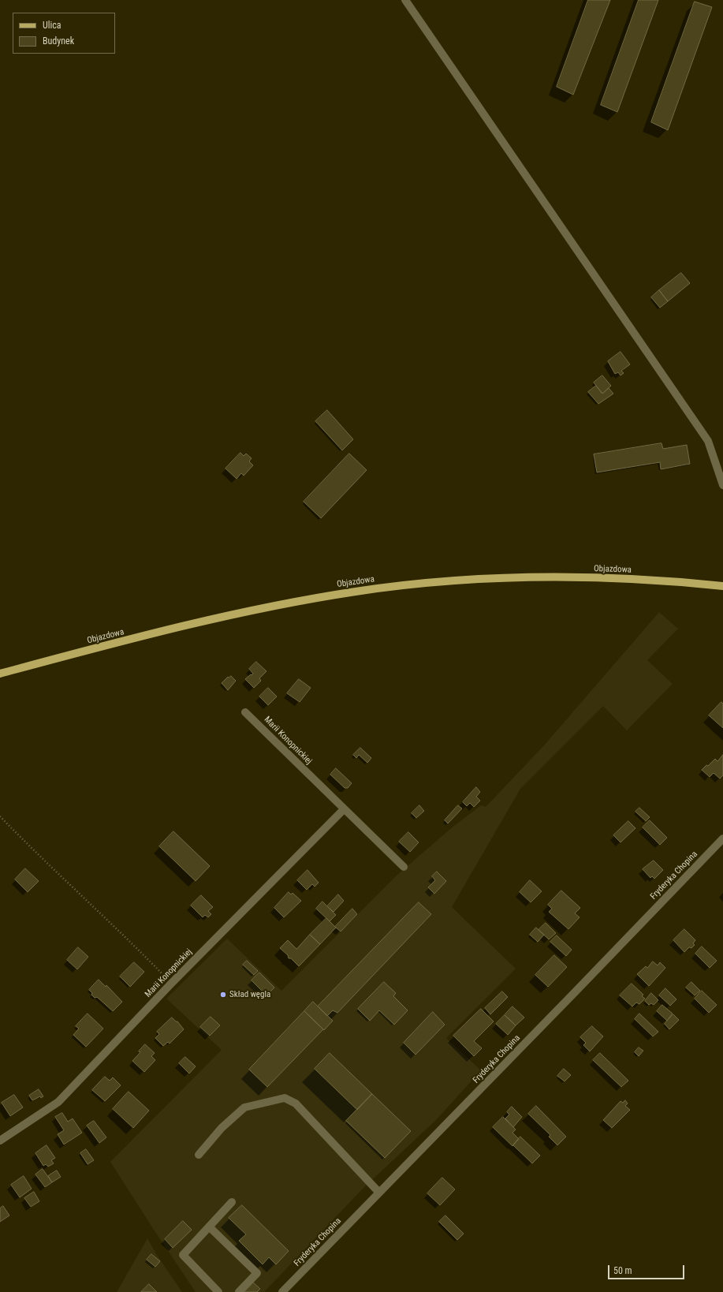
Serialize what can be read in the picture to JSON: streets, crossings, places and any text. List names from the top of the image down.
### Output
{
  "streets": {
    "main road": ["Objazdowa"],
    "street": ["Marii Konopnickiej", "Fryderyka Chopina"]
  },
  "places": ["Skład węgla"],
  "legend": ["Ulica", "Budynek"],
  "scale_bar": "50 m"
}
